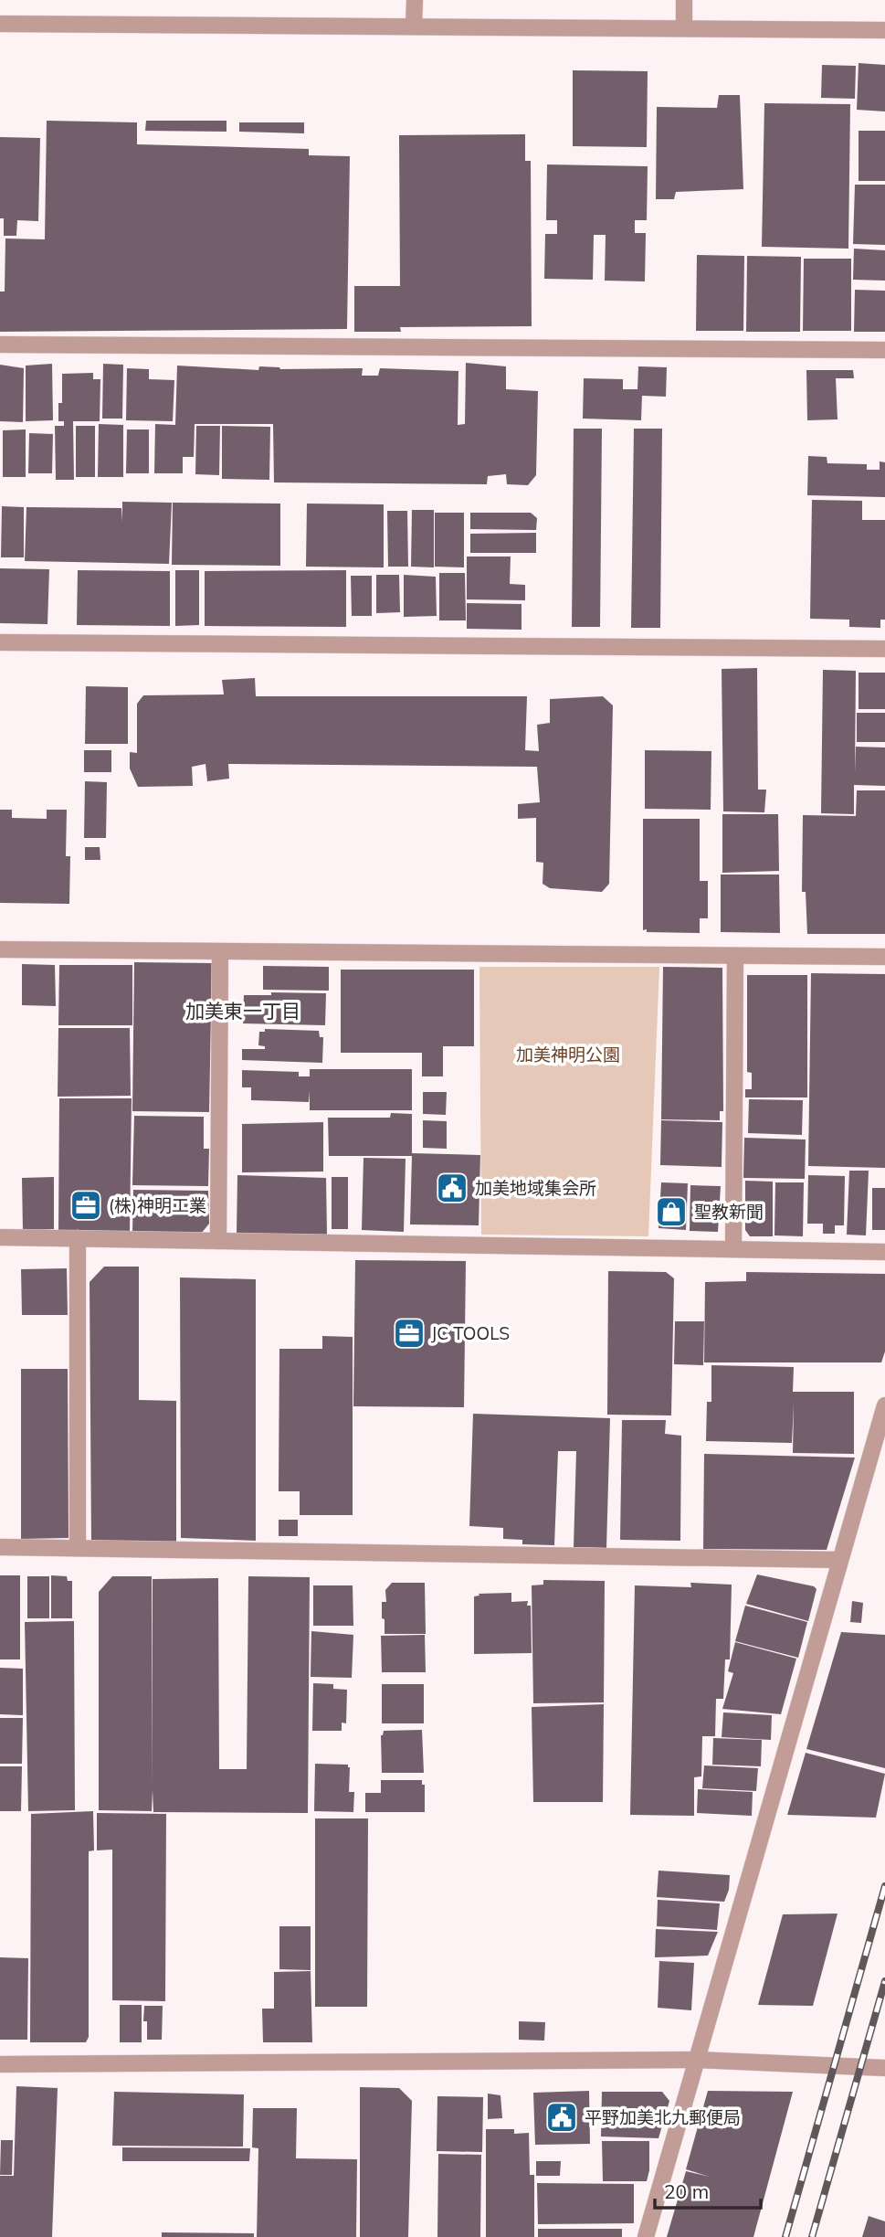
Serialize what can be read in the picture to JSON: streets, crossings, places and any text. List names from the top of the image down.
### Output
{
  "districts": ["加美東一丁目"],
  "parks": ["加美神明公園"],
  "places": {
    "public building": ["加美地域集会所", "平野加美北九郵便局"],
    "office": ["(株)神明工業", "JC TOOLS"],
    "shop": ["聖教新聞"]
  },
  "scale_bar": "20 m"
}
